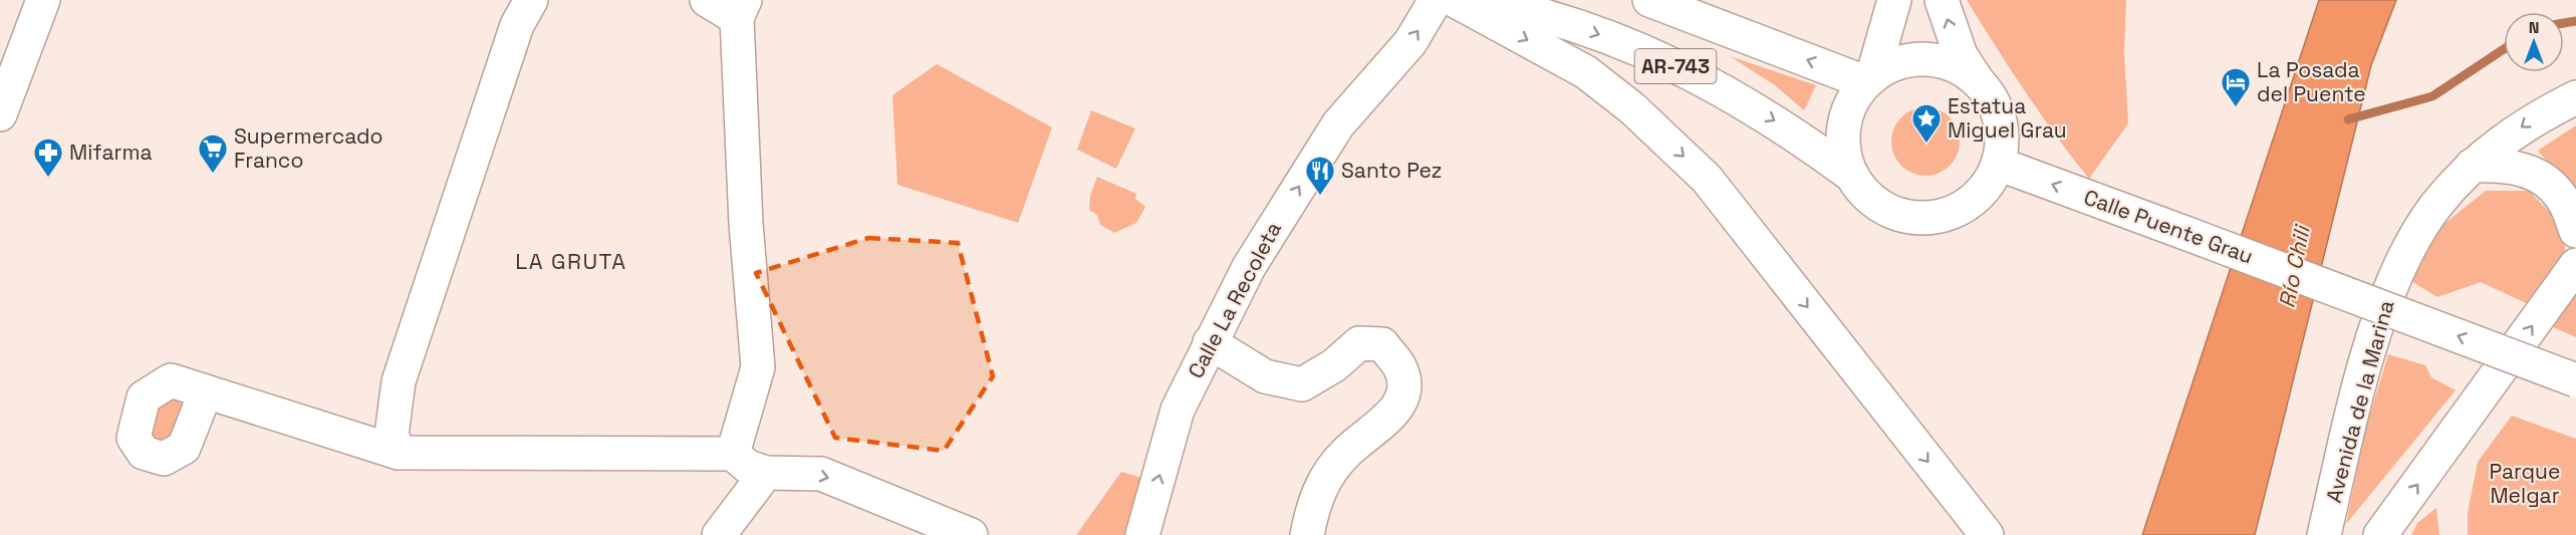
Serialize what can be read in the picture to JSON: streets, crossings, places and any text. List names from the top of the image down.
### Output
{
  "streets": {
    "main road": [
      "AR-743",
      "Calle Puente Grau",
      "Calle La Recoleta",
      "Avenida de la Marina"
    ]
  },
  "crossings": [
    ["AR-743", "Calle Puente Grau"]
  ],
  "one_way": ["Calle Puente Grau", "Calle La Recoleta"],
  "districts": ["LA GRUTA"],
  "water": ["Río Chili"],
  "parks": ["Parque Melgar"],
  "places": {
    "hotel": ["La Posada del Puente"],
    "place": ["Estatua Miguel Grau"],
    "supermarket": ["Supermercado Franco"],
    "pharmacy": ["Mifarma"],
    "restaurant": ["Santo Pez"]
  },
  "north": "top"
}
